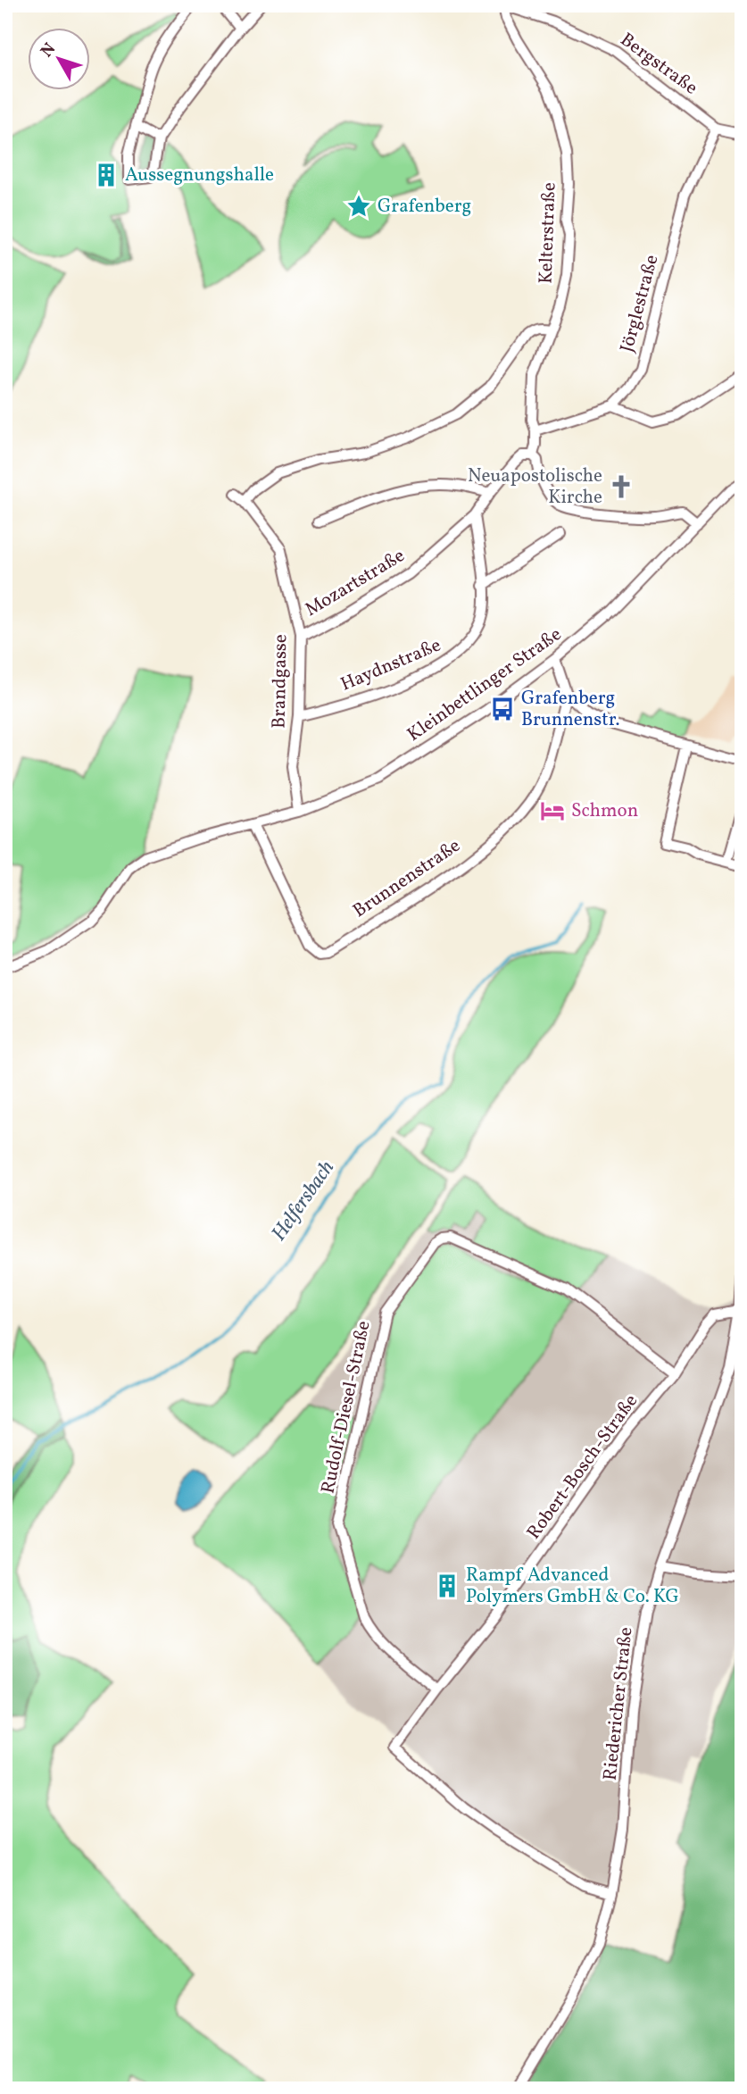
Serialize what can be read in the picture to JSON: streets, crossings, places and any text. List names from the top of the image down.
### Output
{
  "streets": {
    "street": [
      "Bergstraße",
      "Kelterstraße",
      "Jörglestraße",
      "Mozartstraße",
      "Haydnstraße",
      "Brandgasse",
      "Kleinbettlinger Straße",
      "Brunnenstraße",
      "Rudolf-Diesel-Straße",
      "Robert-Bosch-Straße",
      "Riedericher Straße"
    ]
  },
  "crossings": [
    ["Bergstraße", "Kelterstraße"],
    ["Bergstraße", "Jörglestraße"],
    ["Kelterstraße", "Mozartstraße"],
    ["Kelterstraße", "Kleinbettlinger Straße"],
    ["Mozartstraße", "Haydnstraße"],
    ["Mozartstraße", "Brandgasse"],
    ["Haydnstraße", "Brandgasse"],
    ["Brandgasse", "Kleinbettlinger Straße"],
    ["Kleinbettlinger Straße", "Brunnenstraße"],
    ["Rudolf-Diesel-Straße", "Robert-Bosch-Straße"],
    ["Robert-Bosch-Straße", "Riedericher Straße"]
  ],
  "water": ["Helfersbach"],
  "places": {
    "building": ["Aussegnungshalle", "Rampf Advanced Polymers GmbH & Co. KG"],
    "place": ["Grafenberg"],
    "church": ["Neuapostolische Kirche"],
    "bus stop": ["Grafenberg Brunnenstr."],
    "hotel": ["Schmon"]
  },
  "north": "top left"
}
